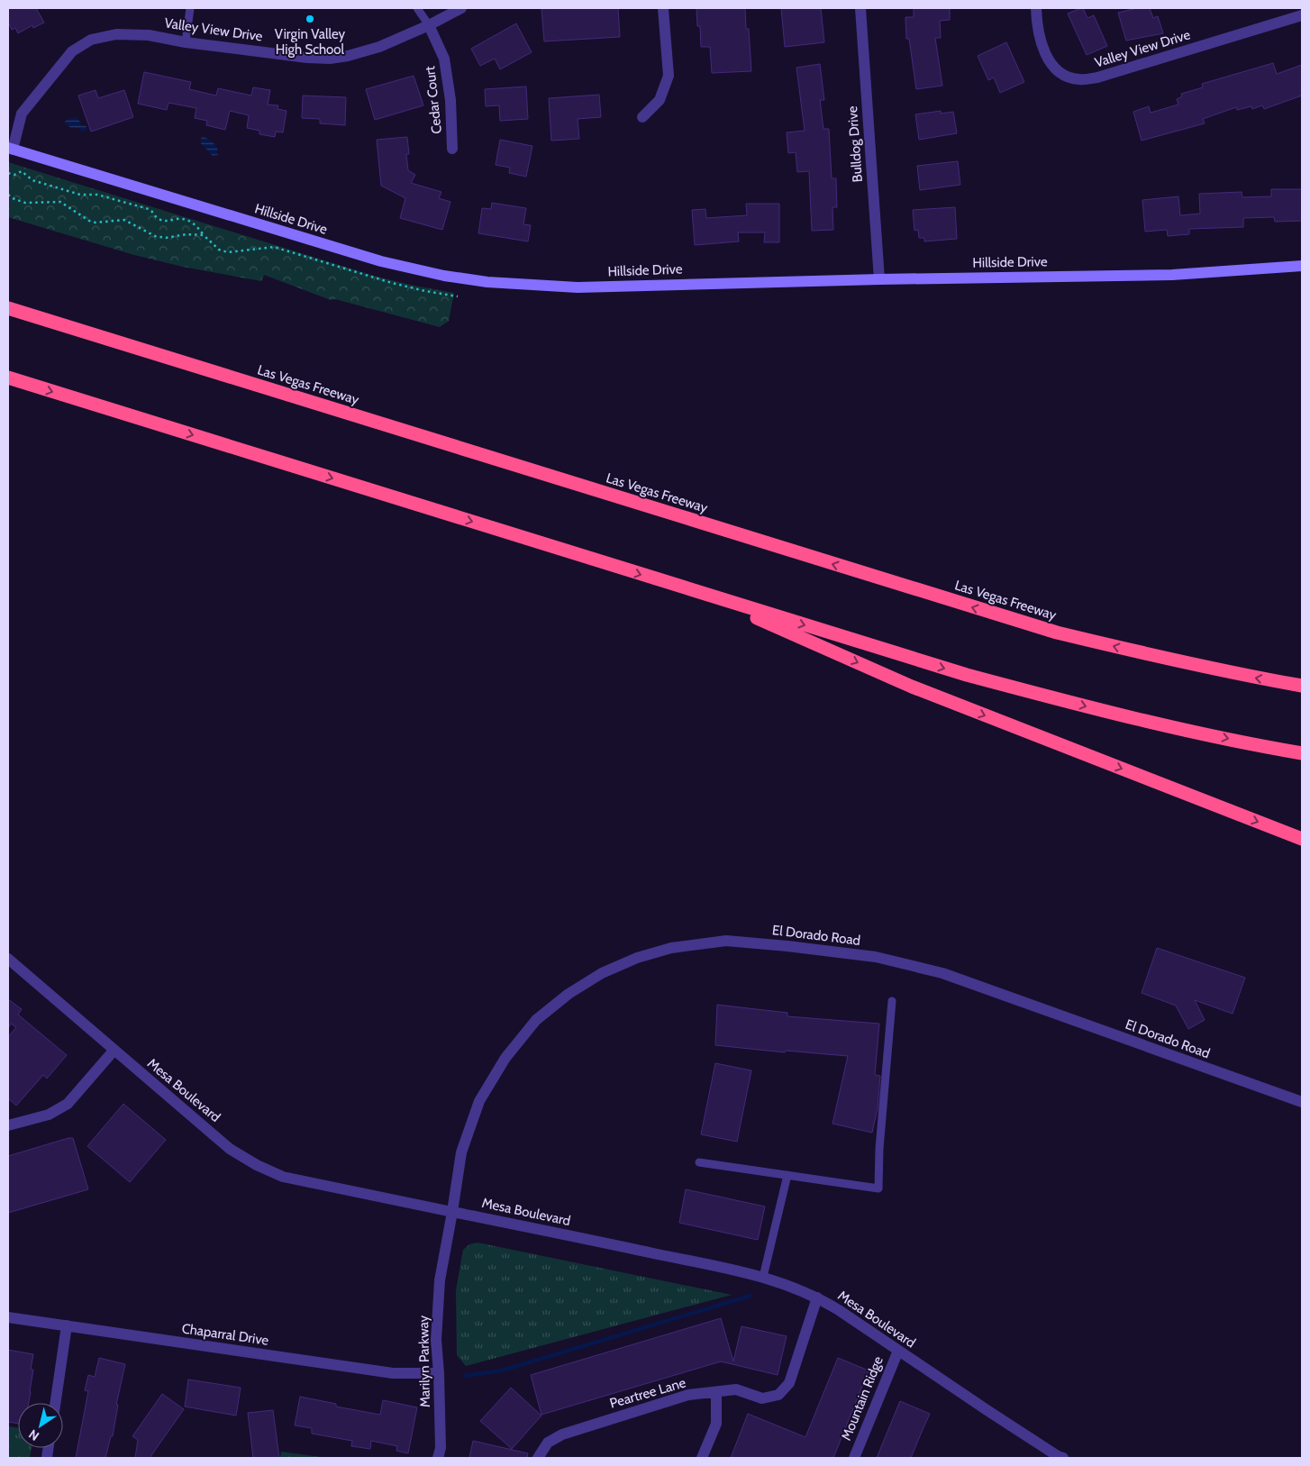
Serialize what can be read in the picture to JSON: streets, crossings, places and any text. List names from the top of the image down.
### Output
{
  "streets": {
    "highway": ["Las Vegas Freeway"],
    "main road": ["Hillside Drive"],
    "street": [
      "Valley View Drive",
      "Cedar Court",
      "Bulldog Drive",
      "El Dorado Road",
      "Mesa Boulevard",
      "Chaparral Drive",
      "Marilyn Parkway",
      "Peartree Lane",
      "Mountain Ridge"
    ]
  },
  "crossings": [
    ["Valley View Drive", "Cedar Court"],
    ["Valley View Drive", "Hillside Drive"],
    ["Bulldog Drive", "Hillside Drive"],
    ["El Dorado Road", "Mesa Boulevard"],
    ["El Dorado Road", "Marilyn Parkway"],
    ["Mesa Boulevard", "Marilyn Parkway"],
    ["Mesa Boulevard", "Peartree Lane"],
    ["Mesa Boulevard", "Mountain Ridge"],
    ["Chaparral Drive", "Marilyn Parkway"]
  ],
  "places": ["Virgin Valley High School"],
  "north": "bottom left"
}
